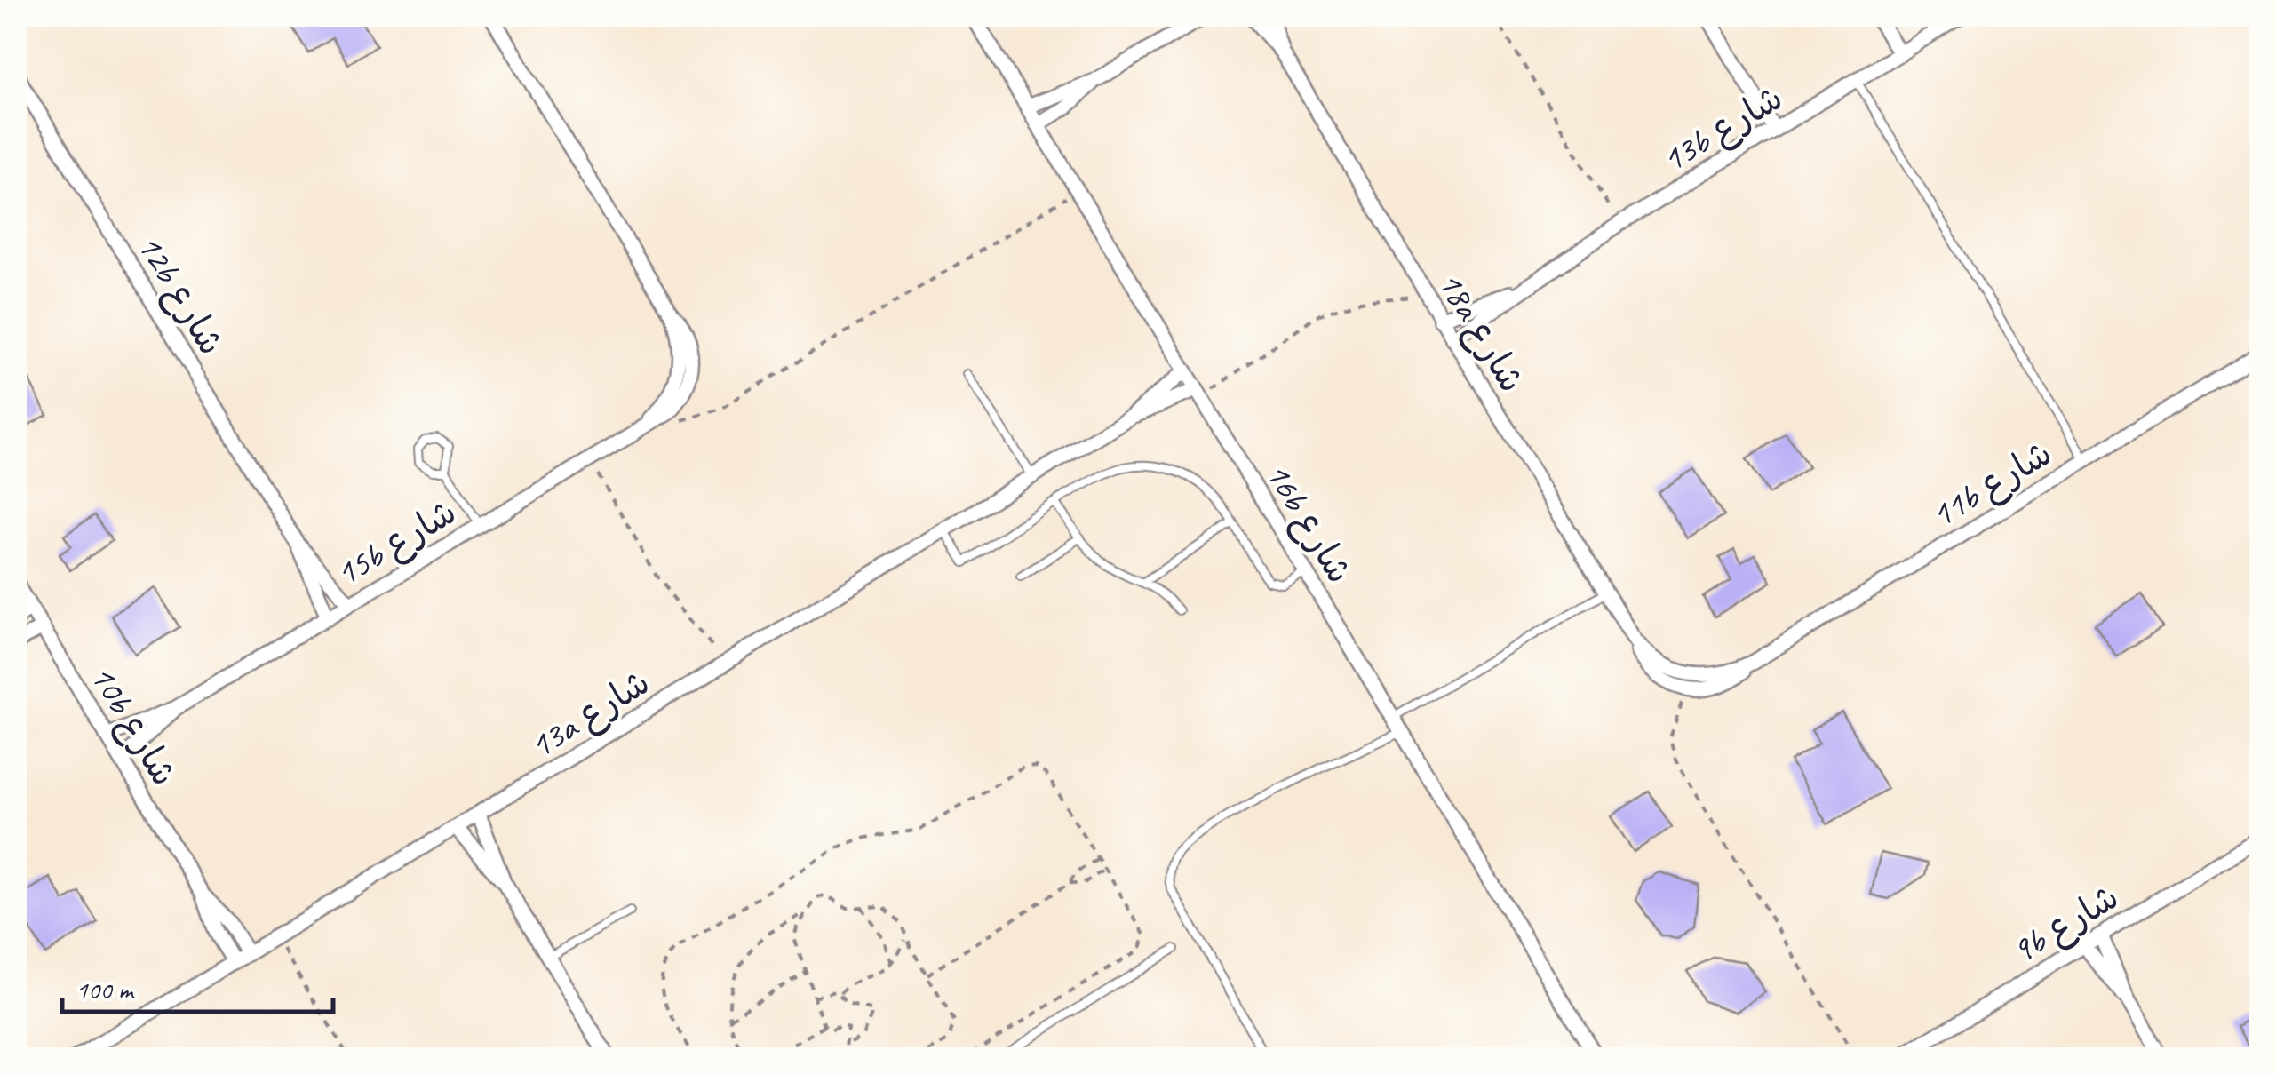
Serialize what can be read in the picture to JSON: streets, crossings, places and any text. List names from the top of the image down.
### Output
{
  "streets": {
    "street": [
      "13b شارع",
      "12b شارع",
      "18a شارع",
      "11b شارع",
      "16b شارع",
      "15b شارع",
      "13a شارع",
      "10b شارع",
      "9b شارع"
    ]
  },
  "crossings": [
    ["13b شارع", "18a شارع"],
    ["12b شارع", "15b شارع"],
    ["18a شارع", "11b شارع"],
    ["16b شارع", "13a شارع"],
    ["15b شارع", "10b شارع"],
    ["13a شارع", "10b شارع"]
  ],
  "scale_bar": "100 m"
}
